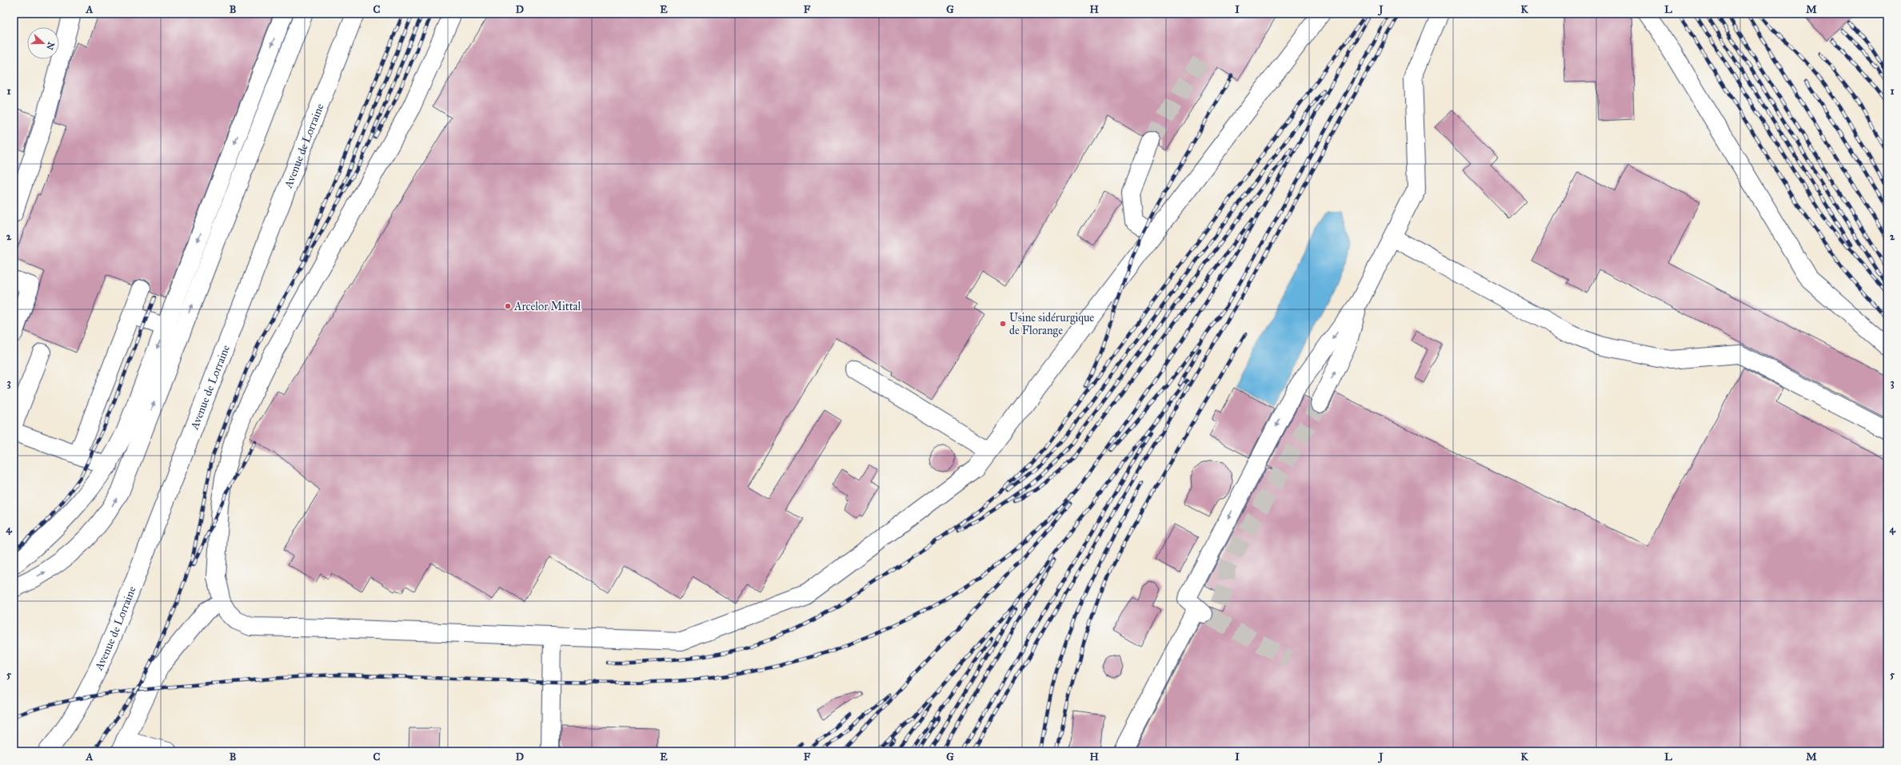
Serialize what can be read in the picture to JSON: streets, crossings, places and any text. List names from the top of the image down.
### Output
{
  "streets": {
    "main road": ["Avenue de Lorraine"]
  },
  "places": ["Arcelor Mittal", "Usine sidérurgique de Florange"],
  "north": "right",
  "grid": {
    "columns": [
      "A",
      "B",
      "C",
      "D",
      "E",
      "F",
      "G",
      "H",
      "I",
      "J",
      "K",
      "L",
      "M"
    ],
    "rows": [
      "1",
      "2",
      "3",
      "4",
      "5"
    ]
  }
}
